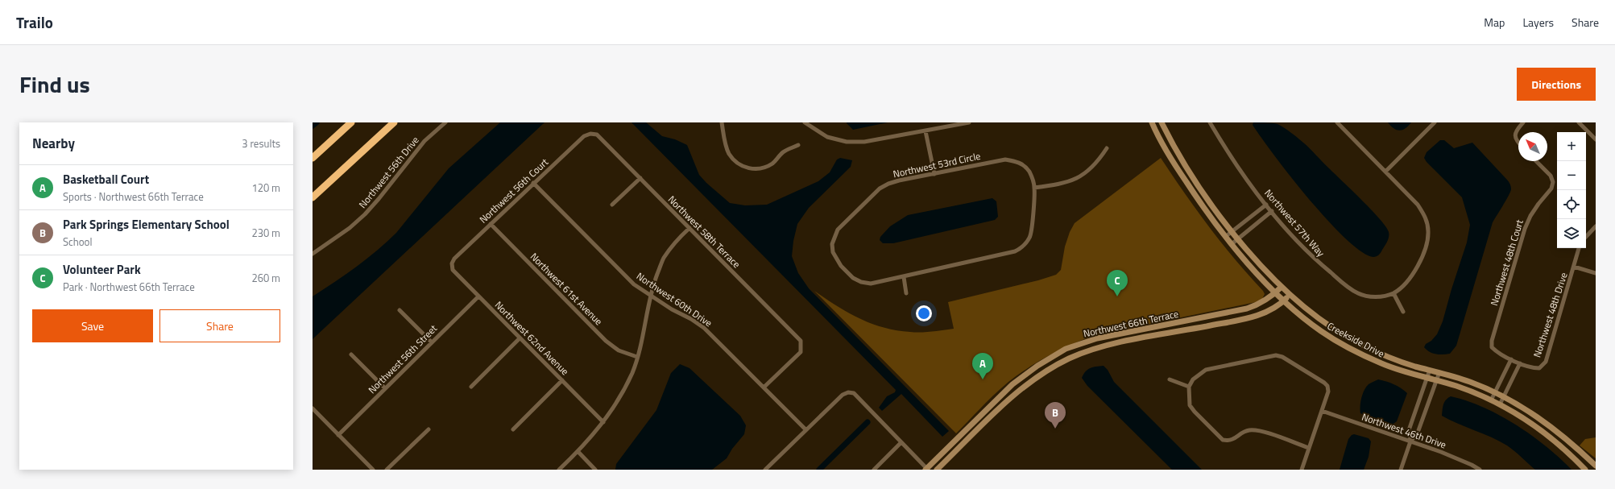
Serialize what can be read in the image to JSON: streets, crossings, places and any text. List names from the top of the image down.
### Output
{
  "streets": {
    "street": [
      "Northwest 53rd Circle",
      "Northwest 56th Drive",
      "Northwest 56th Court",
      "Northwest 57th Way",
      "Northwest 58th Terrace",
      "Northwest 48th Court",
      "Northwest 61st Avenue",
      "Northwest 60th Drive",
      "Northwest 48th Drive",
      "Northwest 66th Terrace",
      "Northwest 62nd Avenue",
      "Creekside Drive",
      "Northwest 56th Street",
      "Northwest 46th Drive"
    ]
  },
  "crossings": [
    ["Northwest 56th Court", "Northwest 58th Terrace"],
    ["Northwest 56th Court", "Northwest 61st Avenue"],
    ["Northwest 56th Court", "Northwest 60th Drive"],
    ["Northwest 56th Court", "Northwest 62nd Avenue"],
    ["Northwest 58th Terrace", "Northwest 60th Drive"],
    ["Northwest 48th Court", "Northwest 48th Drive"],
    ["Northwest 48th Drive", "Creekside Drive"],
    ["Northwest 66th Terrace", "Creekside Drive"],
    ["Northwest 62nd Avenue", "Northwest 56th Street"]
  ],
  "north": "top left",
  "page": {
    "header": "Trailo",
    "nav": ["Map", "Layers", "Share"],
    "title": "Find us",
    "buttons": [
      "Directions",
      ["Save", "Share"]
    ],
    "heading": ["Nearby", "3 results"],
    "map_buttons": ["+", "−"],
    "list": [
      {
        "mark": "A",
        "name": "Basketball Court",
        "note": "Sports · Northwest 66th Terrace",
        "value": "120 m"
      },
      {
        "mark": "B",
        "name": "Park Springs Elementary School",
        "note": "School",
        "value": "230 m"
      },
      {
        "mark": "C",
        "name": "Volunteer Park",
        "note": "Park · Northwest 66th Terrace",
        "value": "260 m"
      }
    ],
    "pins": ["C", "A", "B"]
  }
}
